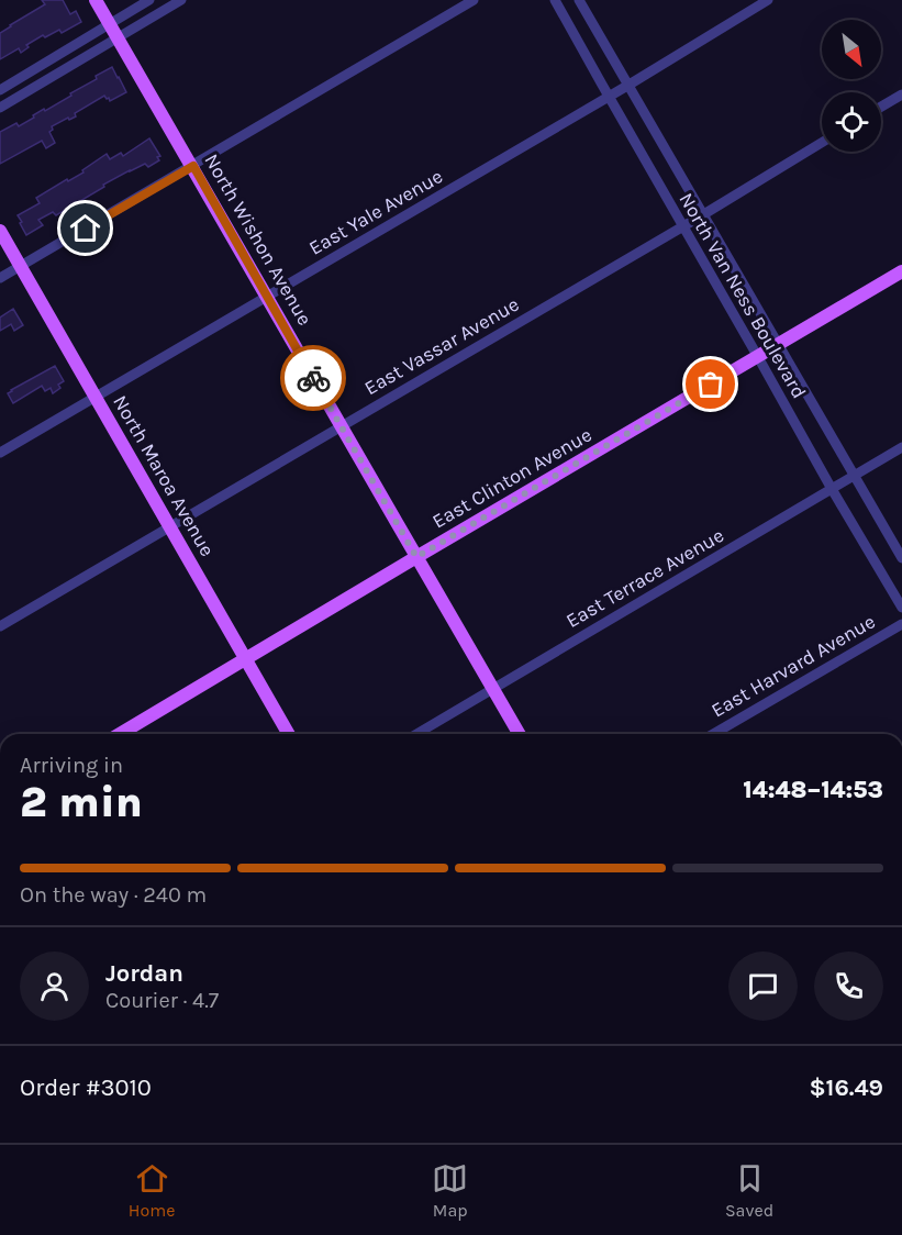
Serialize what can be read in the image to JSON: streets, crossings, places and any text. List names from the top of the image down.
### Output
{
  "streets": {
    "main road": ["North Wishon Avenue", "North Maroa Avenue", "East Clinton Avenue"],
    "street": [
      "East Yale Avenue",
      "North Van Ness Boulevard",
      "East Vassar Avenue",
      "East Terrace Avenue",
      "East Harvard Avenue"
    ]
  },
  "crossings": [
    ["East Yale Avenue", "North Wishon Avenue"],
    ["East Yale Avenue", "North Van Ness Boulevard"],
    ["East Yale Avenue", "North Maroa Avenue"],
    ["North Wishon Avenue", "East Vassar Avenue"],
    ["North Wishon Avenue", "East Clinton Avenue"],
    ["North Wishon Avenue", "East Terrace Avenue"],
    ["North Van Ness Boulevard", "East Vassar Avenue"],
    ["North Van Ness Boulevard", "East Clinton Avenue"],
    ["North Van Ness Boulevard", "East Terrace Avenue"],
    ["East Vassar Avenue", "North Maroa Avenue"],
    ["North Maroa Avenue", "East Clinton Avenue"]
  ],
  "north": "bottom right",
  "page": {
    "heading": ["2 min", "Arriving in", "14:48–14:53"],
    "panel": [
      "Jordan",
      "Courier · 4.7",
      "Order #3010",
      "$16.49"
    ],
    "bar": "On the way · 240 m",
    "tabs": ["Home", "Map", "Saved"]
  }
}
